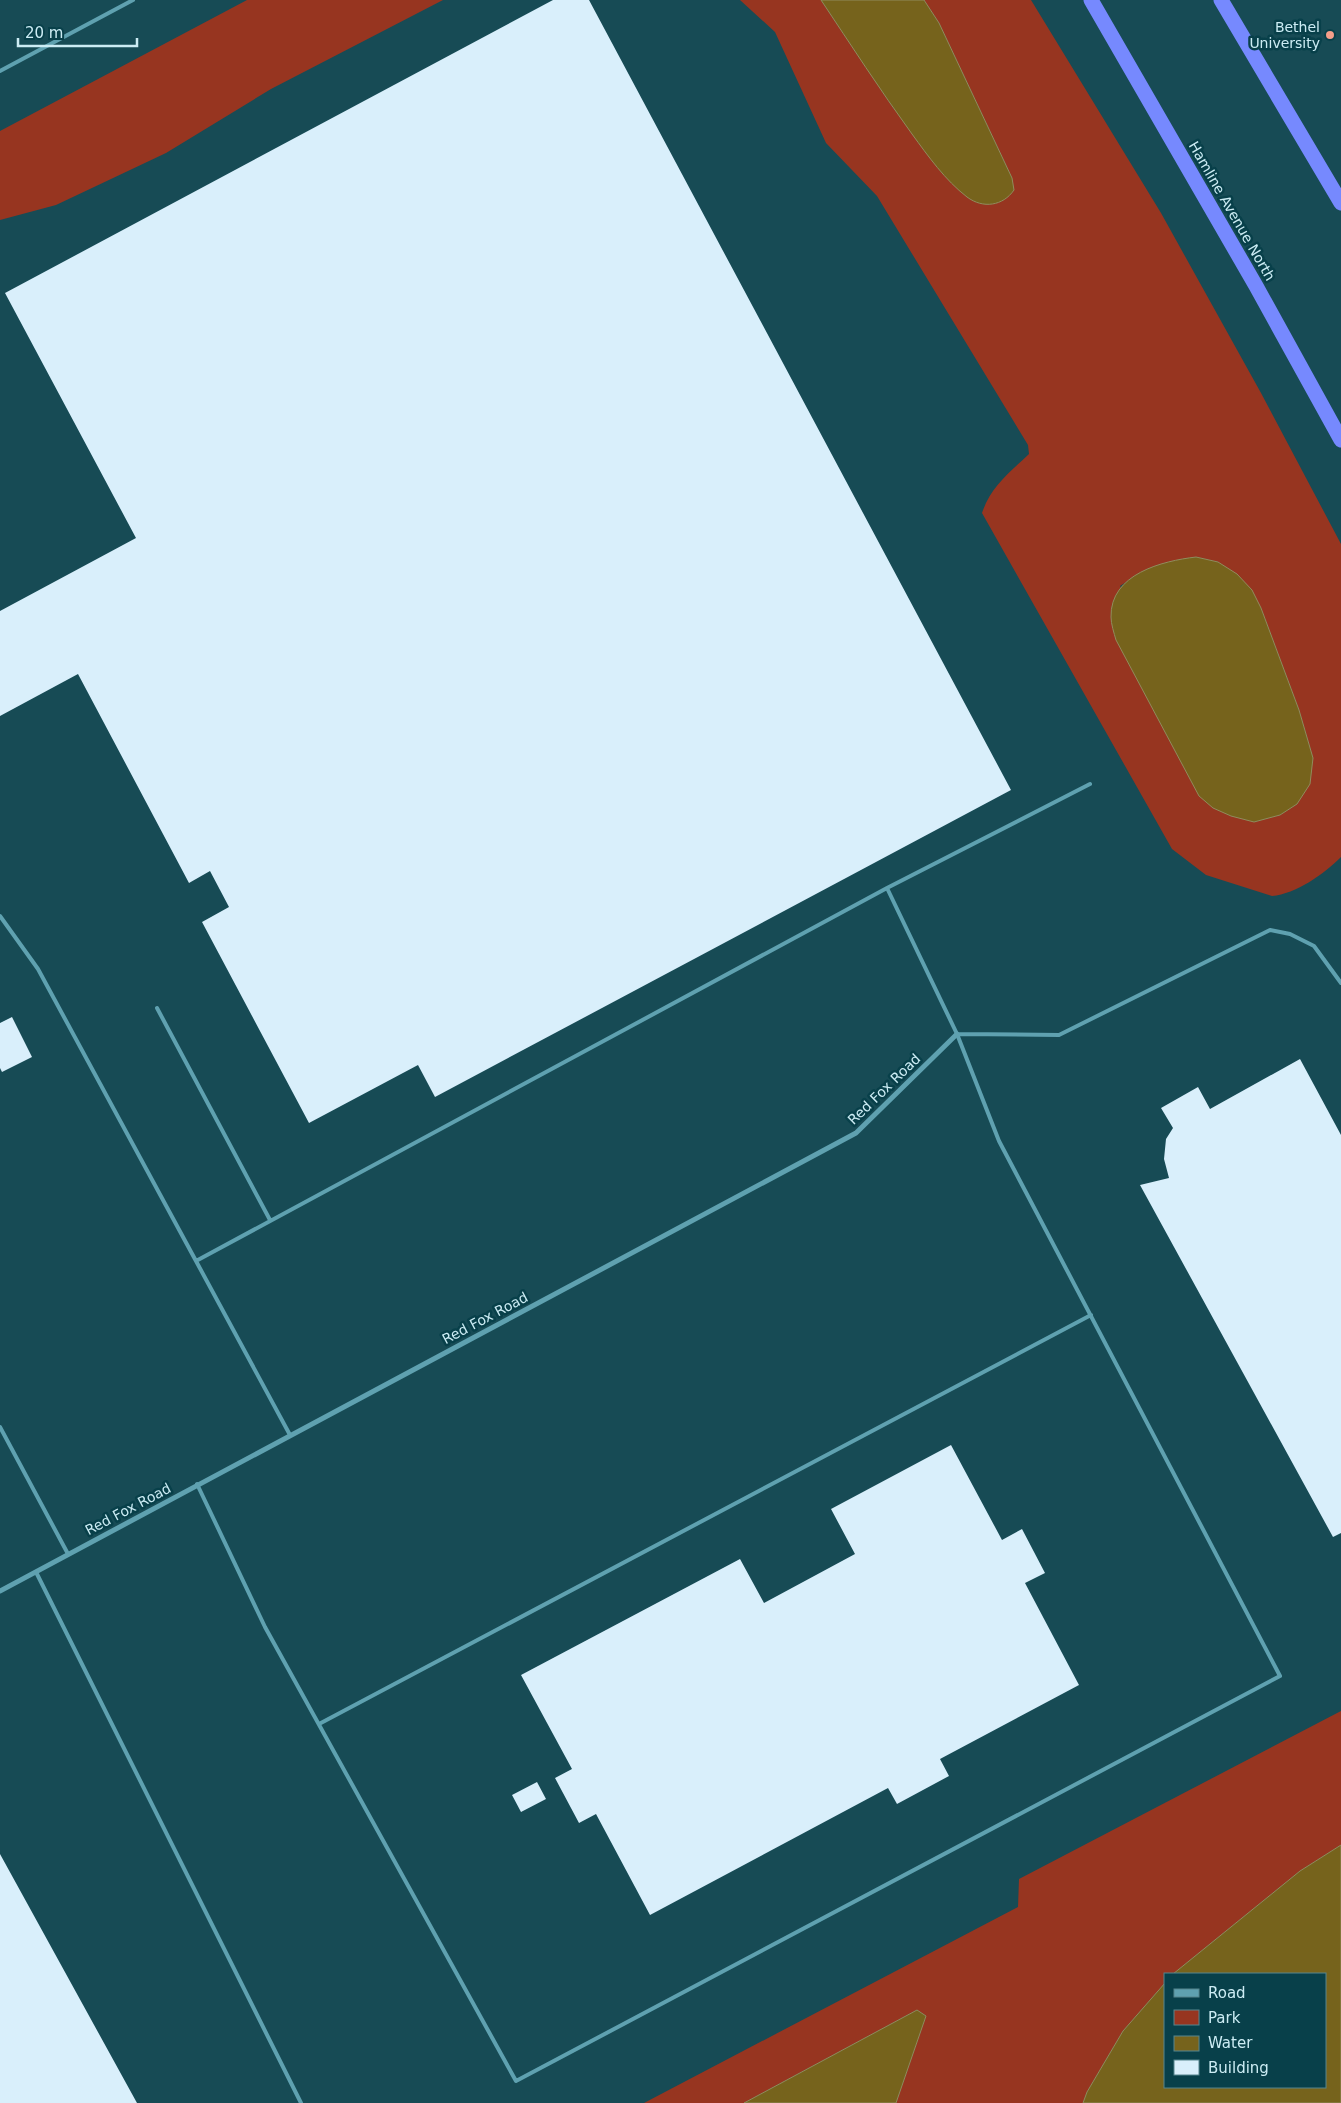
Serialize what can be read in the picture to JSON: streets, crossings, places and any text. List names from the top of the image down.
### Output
{
  "streets": {
    "highway": ["Hamline Avenue North"],
    "street": ["Red Fox Road"]
  },
  "places": ["Bethel University"],
  "legend": [
    "Road",
    "Park",
    "Water",
    "Building"
  ],
  "scale_bar": "20 m"
}
